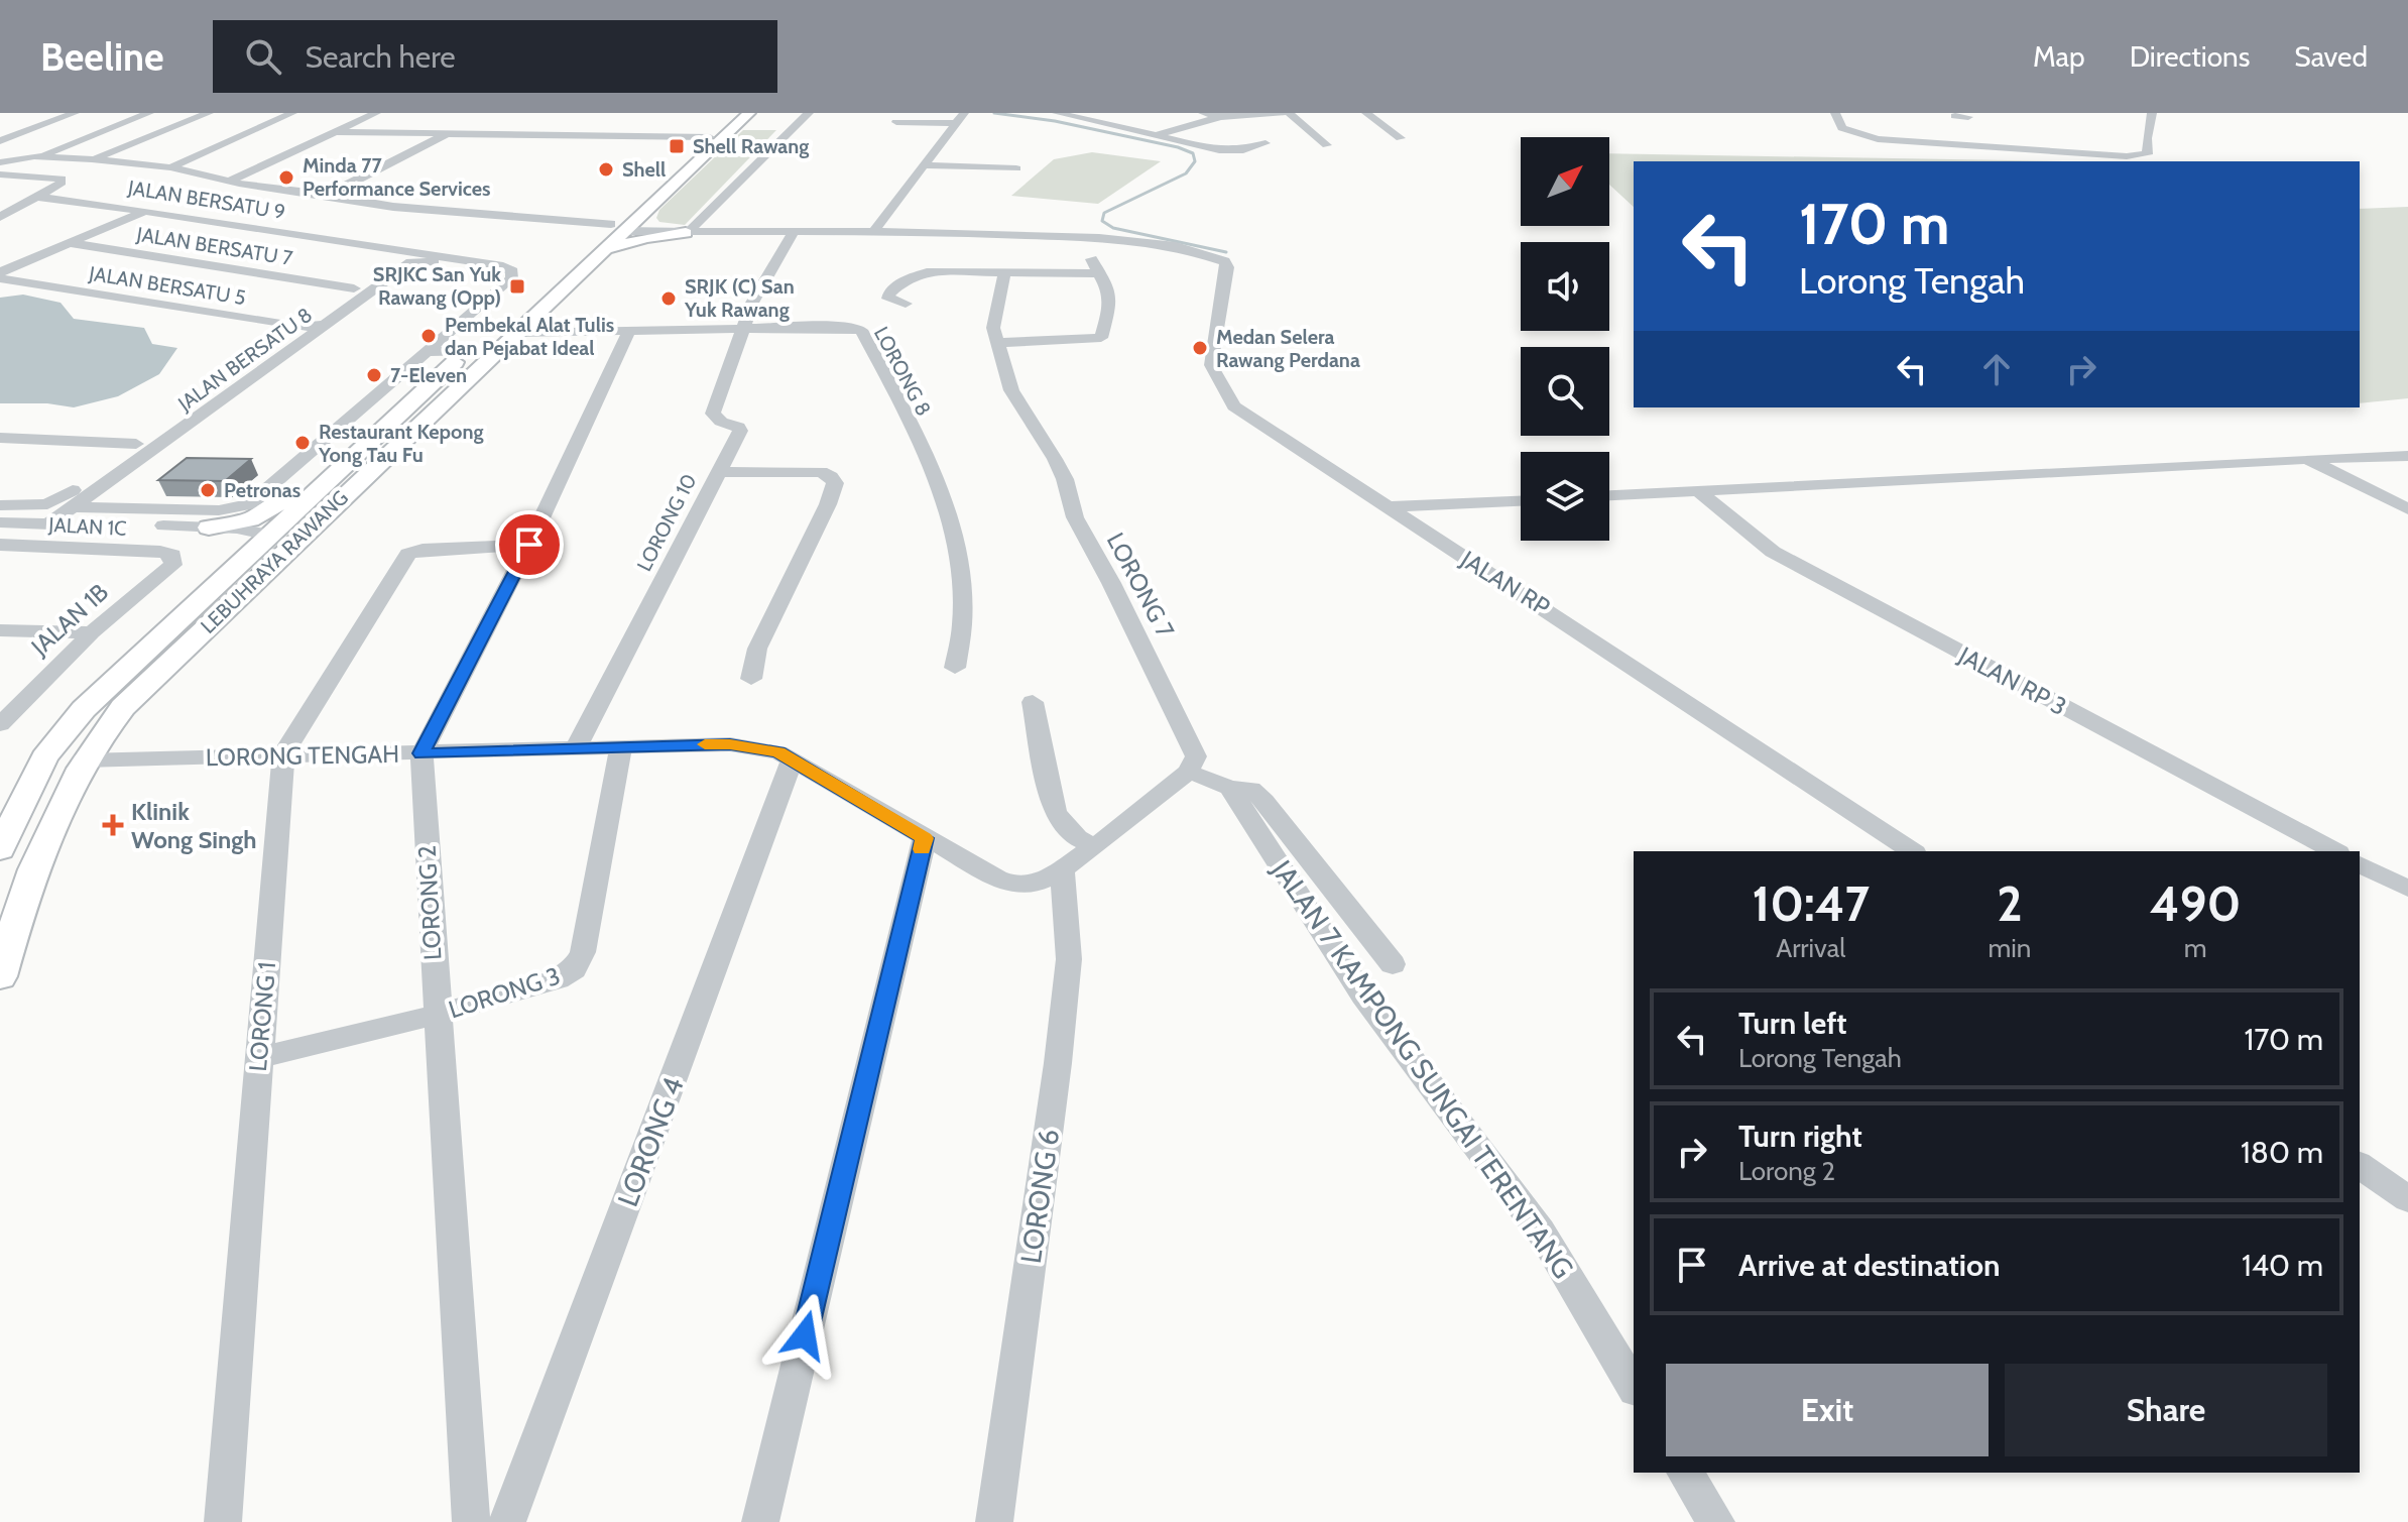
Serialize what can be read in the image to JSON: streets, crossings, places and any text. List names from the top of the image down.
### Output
{
  "streets": {
    "main road": ["LEBUHRAYA RAWANG"],
    "street": [
      "JALAN BERSATU 9",
      "JALAN BERSATU 7",
      "JALAN BERSATU 5",
      "JALAN BERSATU 8",
      "LORONG 8",
      "LORONG 10",
      "JALAN 1C",
      "JALAN RP",
      "LORONG 7",
      "JALAN 1B",
      "JALAN RP 3",
      "LORONG TENGAH",
      "LORONG 2",
      "LORONG 3",
      "LORONG 1",
      "JALAN 7 KAMPONG SUNGAI TERENTANG",
      "LORONG 4",
      "LORONG 6"
    ]
  },
  "crossings": [
    ["JALAN BERSATU 9", "JALAN BERSATU 8"],
    ["JALAN BERSATU 9", "LORONG 8"],
    ["JALAN BERSATU 5", "JALAN BERSATU 8"],
    ["LORONG 8", "LORONG 10"],
    ["LORONG 8", "LEBUHRAYA RAWANG"],
    ["LORONG 10", "LORONG TENGAH"],
    ["JALAN 1C", "JALAN 1B"],
    ["LEBUHRAYA RAWANG", "LORONG TENGAH"],
    ["LORONG TENGAH", "LORONG 2"],
    ["LORONG TENGAH", "LORONG 3"],
    ["LORONG TENGAH", "LORONG 1"],
    ["LORONG TENGAH", "LORONG 4"],
    ["LORONG TENGAH", "LORONG 6"],
    ["LORONG 2", "LORONG 3"],
    ["LORONG 3", "LORONG 1"]
  ],
  "places": {
    "transit": ["Shell Rawang", "SRJKC San Yuk Rawang (Opp)"],
    "other": [
      "Shell",
      "Minda 77 Performance Services",
      "SRJK (C) San Yuk Rawang",
      "Pembekal Alat Tulis dan Pejabat Ideal",
      "Medan Selera Rawang Perdana",
      "7-Eleven",
      "Restaurant Kepong Yong Tau Fu",
      "Petronas"
    ],
    "health": ["Klinik Wong Singh"]
  },
  "north": "top right",
  "page": {
    "header": "Beeline",
    "search": "Search here",
    "nav": ["Map", "Directions", "Saved"],
    "turn": ["170 m", "Lorong Tengah"],
    "eta": [
      "10:47",
      "Arrival",
      "2",
      "min",
      "490",
      "m"
    ],
    "list": [
      {
        "name": "Turn left",
        "note": "Lorong Tengah",
        "value": "170 m"
      },
      {
        "name": "Turn right",
        "note": "Lorong 2",
        "value": "180 m"
      },
      {
        "name": "Arrive at destination",
        "value": "140 m"
      }
    ],
    "buttons": ["Exit", "Share"]
  }
}
